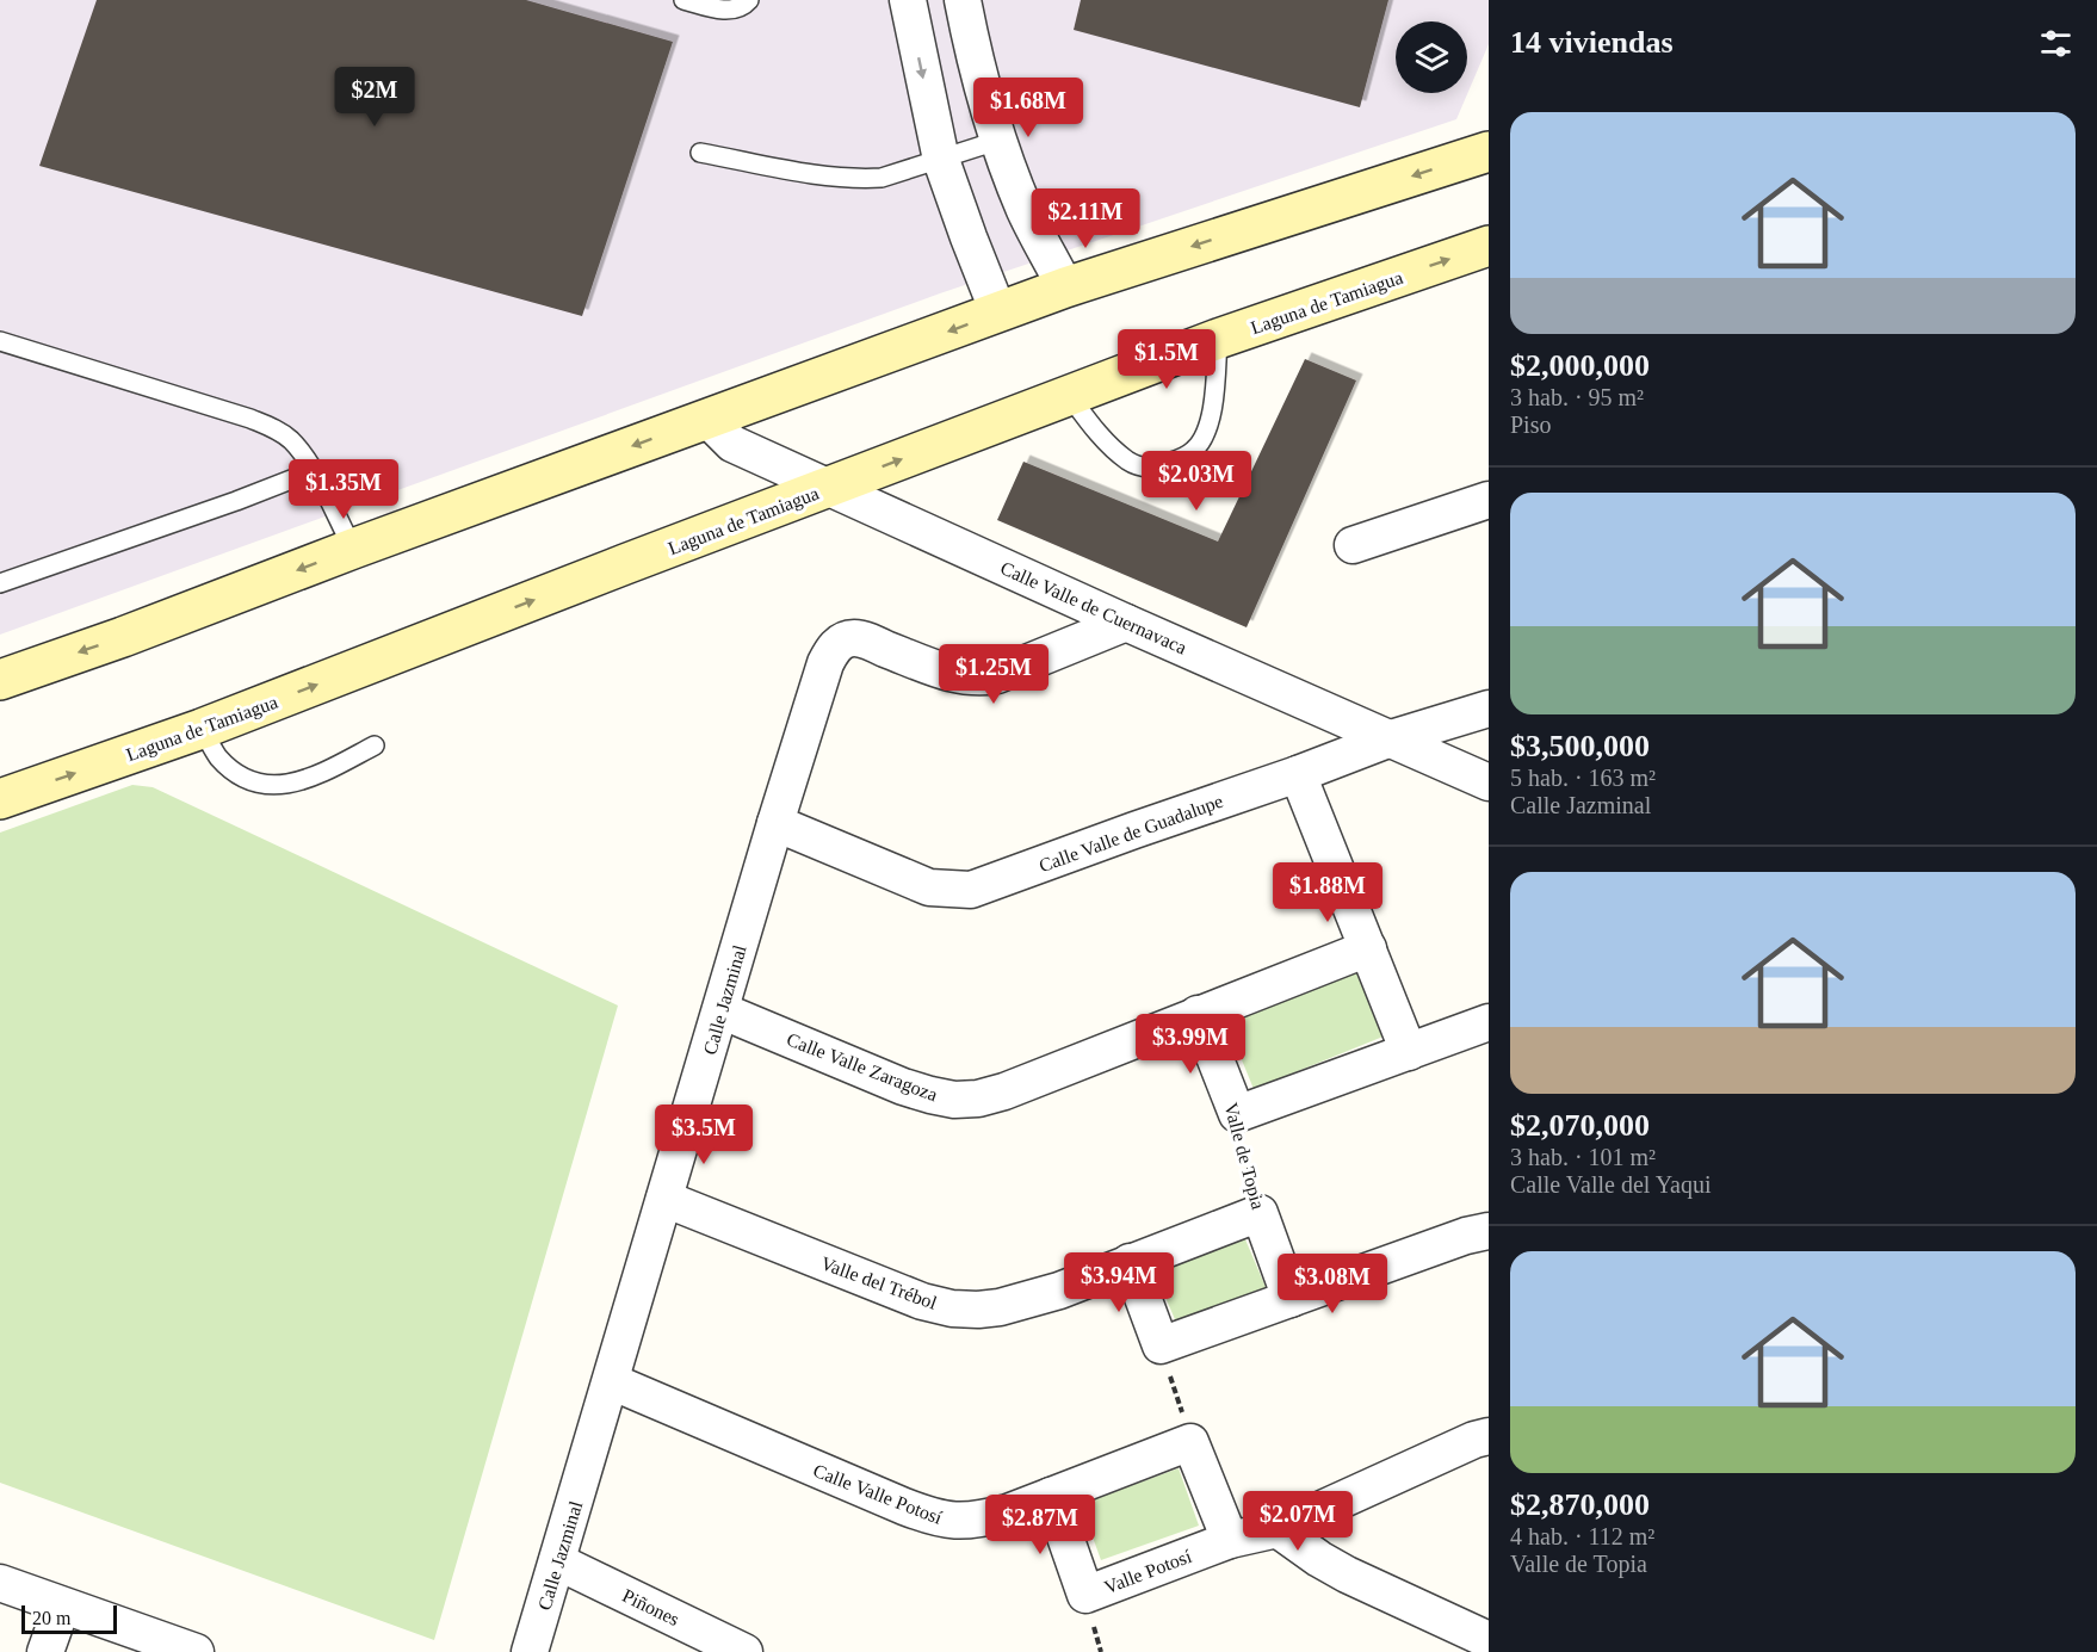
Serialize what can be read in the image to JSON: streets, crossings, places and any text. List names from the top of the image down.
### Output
{
  "streets": {
    "main road": ["Laguna de Tamiagua"],
    "street": [
      "Calle Valle de Cuernavaca",
      "Calle Valle de Guadalupe",
      "Calle Jazminal",
      "Calle Valle Zaragoza",
      "Valle de Topia",
      "Valle del Trébol",
      "Calle Valle Potosí",
      "Valle Potosí",
      "Piñones"
    ]
  },
  "crossings": [
    ["Laguna de Tamiagua", "Calle Valle de Cuernavaca"],
    ["Calle Valle de Cuernavaca", "Calle Valle de Guadalupe"],
    ["Calle Valle de Cuernavaca", "Calle Jazminal"],
    ["Calle Valle de Guadalupe", "Calle Jazminal"],
    ["Calle Jazminal", "Calle Valle Zaragoza"],
    ["Calle Jazminal", "Valle del Trébol"],
    ["Calle Jazminal", "Calle Valle Potosí"],
    ["Calle Jazminal", "Piñones"],
    ["Calle Valle Zaragoza", "Valle de Topia"],
    ["Valle de Topia", "Valle del Trébol"],
    ["Calle Valle Potosí", "Valle Potosí"]
  ],
  "scale_bar": "20 m",
  "page": {
    "heading": "14 viviendas",
    "price": [
      "$2M",
      "$1.68M",
      "$2.11M",
      "$1.5M",
      "$2.03M",
      "$1.35M",
      "$1.25M",
      "$1.88M",
      "$3.99M",
      "$3.5M",
      "$3.94M",
      "$3.08M",
      "$2.07M",
      "$2.87M"
    ],
    "list": [
      {
        "name": "$2,000,000",
        "note": "3 hab. · 95 m² · Piso"
      },
      {
        "name": "$3,500,000",
        "note": "5 hab. · 163 m² · Calle Jazminal"
      },
      {
        "name": "$2,070,000",
        "note": "3 hab. · 101 m² · Calle Valle del Yaqui"
      },
      {
        "name": "$2,870,000",
        "note": "4 hab. · 112 m² · Valle de Topia"
      }
    ],
    "scale": "20 m"
  }
}
